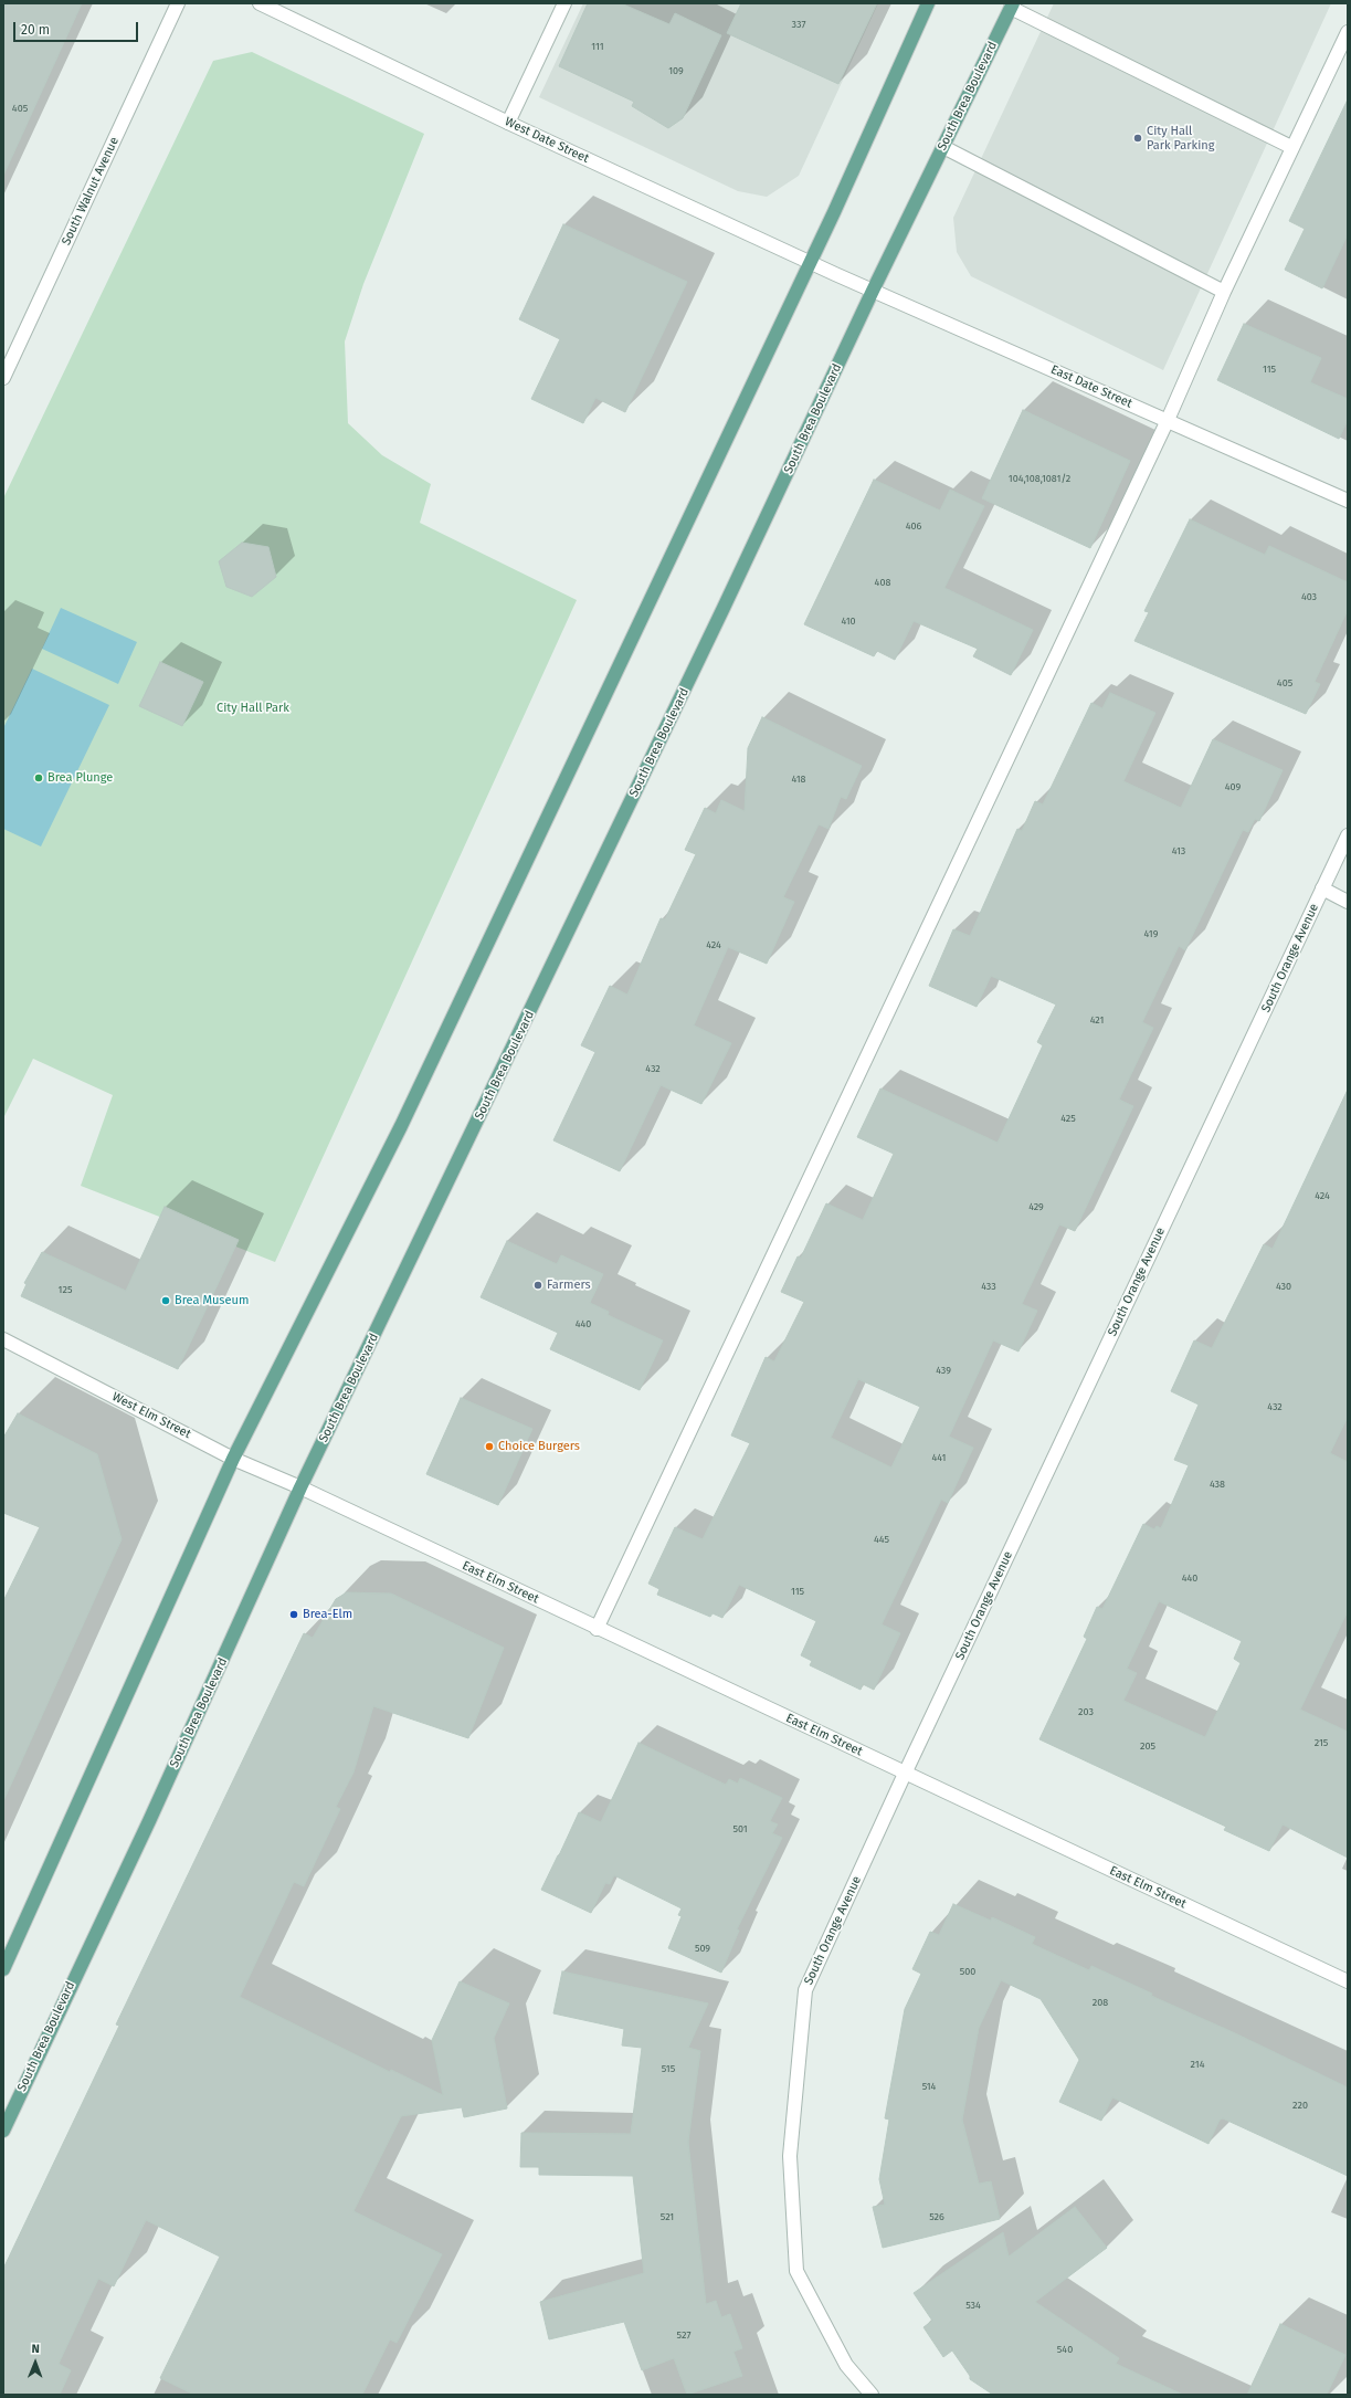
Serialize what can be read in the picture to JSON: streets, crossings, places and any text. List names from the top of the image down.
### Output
{
  "streets": {
    "main road": ["South Brea Boulevard"],
    "street": [
      "West Date Street",
      "South Walnut Avenue",
      "East Date Street",
      "South Orange Avenue",
      "West Elm Street",
      "East Elm Street"
    ]
  },
  "crossings": [
    ["South Brea Boulevard", "East Date Street"],
    ["South Brea Boulevard", "West Elm Street"],
    ["South Brea Boulevard", "East Elm Street"],
    ["West Date Street", "East Date Street"],
    ["South Orange Avenue", "East Elm Street"],
    ["West Elm Street", "East Elm Street"]
  ],
  "parks": ["City Hall Park"],
  "places": [
    "City Hall Park Parking",
    "Brea Plunge",
    "Farmers",
    "Brea Museum",
    "Choice Burgers",
    "Brea-Elm"
  ],
  "house_numbers": [
    "337",
    "111",
    "109",
    "405",
    "115",
    "104,108,1081/2",
    "406",
    "408",
    "403",
    "410",
    "405",
    "418",
    "409",
    "413",
    "419",
    "424",
    "421",
    "432",
    "425",
    "424",
    "429",
    "433",
    "430",
    "125",
    "440",
    "439",
    "432",
    "441",
    "438",
    "445",
    "440",
    "115",
    "203",
    "215",
    "205",
    "501",
    "509",
    "500",
    "208",
    "214",
    "515",
    "514",
    "220",
    "521",
    "526",
    "534",
    "527",
    "540"
  ],
  "scale_bar": "20 m",
  "north": "top"
}
